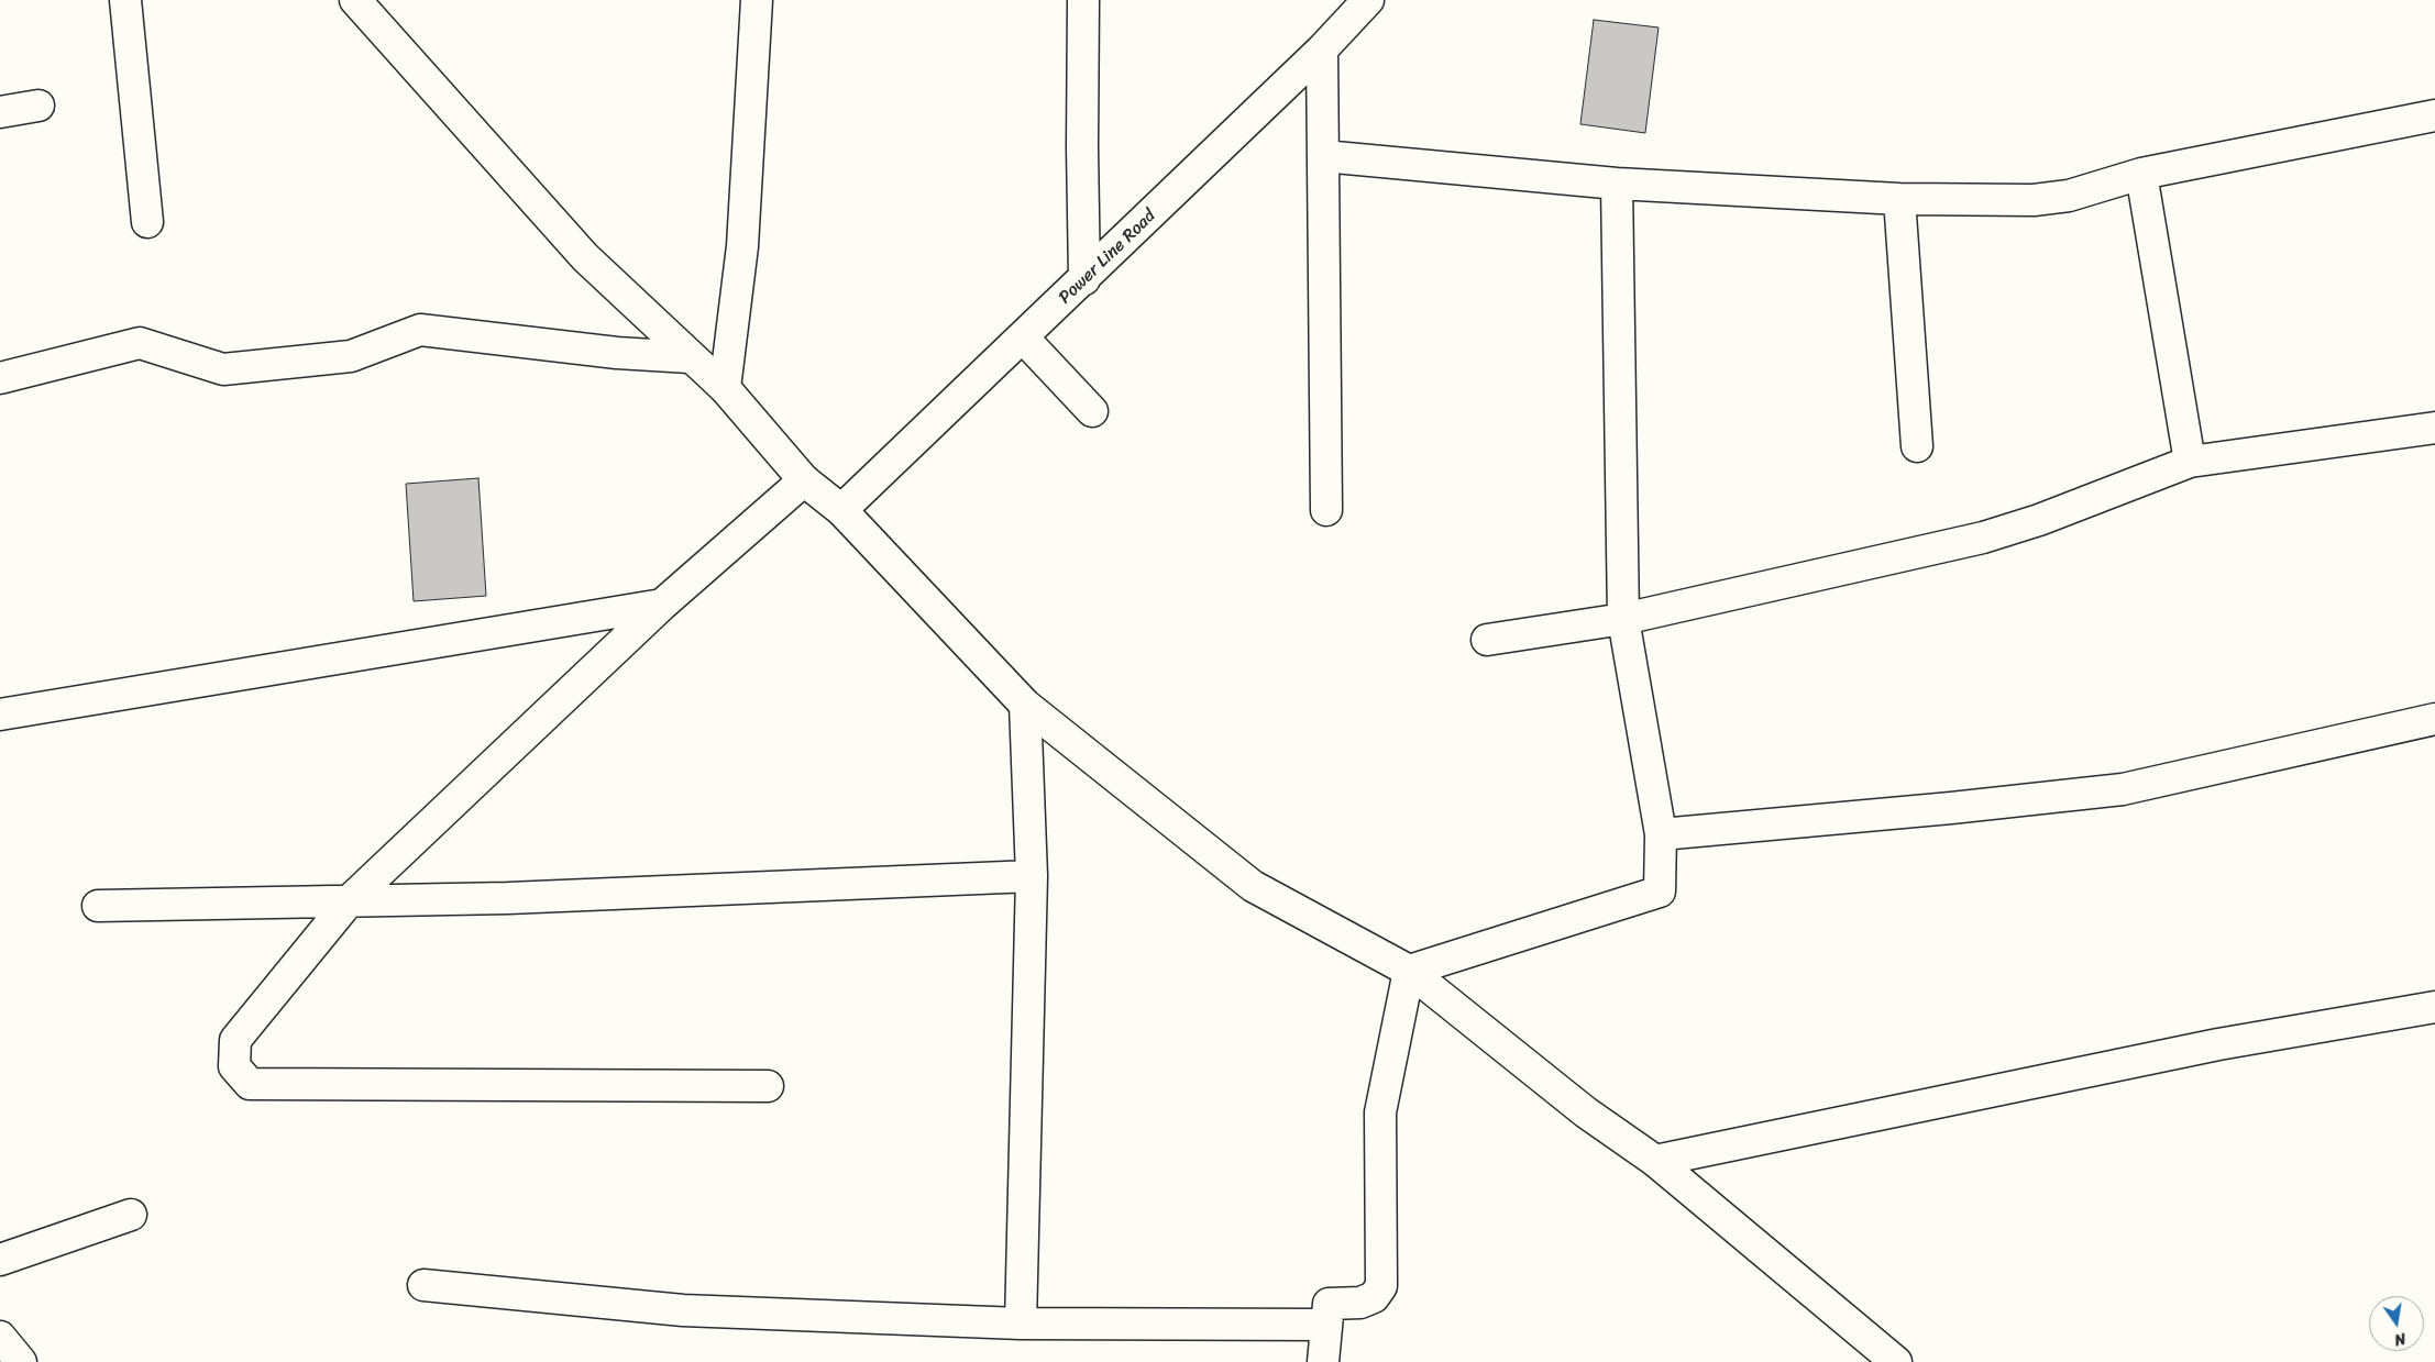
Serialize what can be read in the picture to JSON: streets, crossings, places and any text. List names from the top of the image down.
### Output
{
  "streets": {
    "street": ["Power Line Road"]
  },
  "north": "bottom"
}
